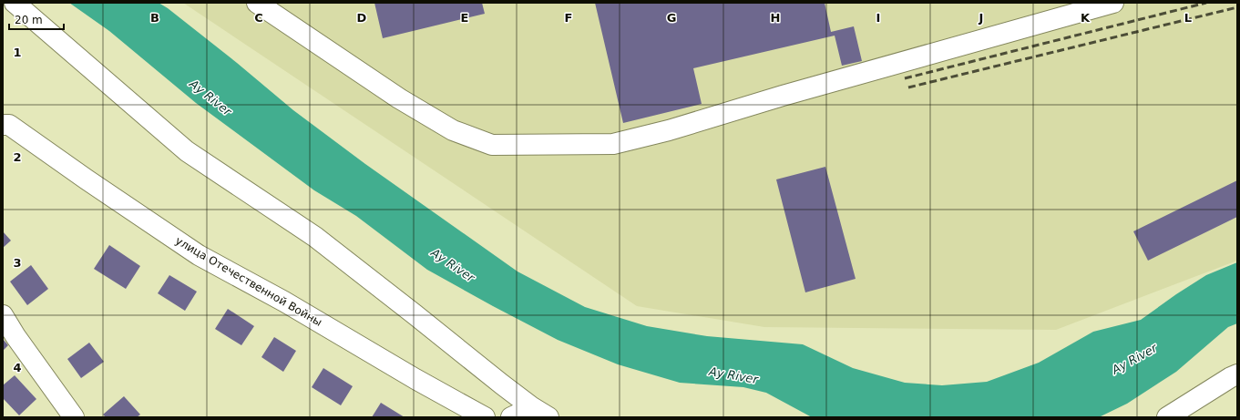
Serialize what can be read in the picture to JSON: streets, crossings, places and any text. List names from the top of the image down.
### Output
{
  "streets": {
    "street": ["улица Отечественной Войны"]
  },
  "water": ["Ay River"],
  "scale_bar": "20 m",
  "grid": {
    "columns": [
      "B",
      "C",
      "D",
      "E",
      "F",
      "G",
      "H",
      "I",
      "J",
      "K",
      "L"
    ],
    "rows": [
      "1",
      "2",
      "3",
      "4"
    ]
  }
}
